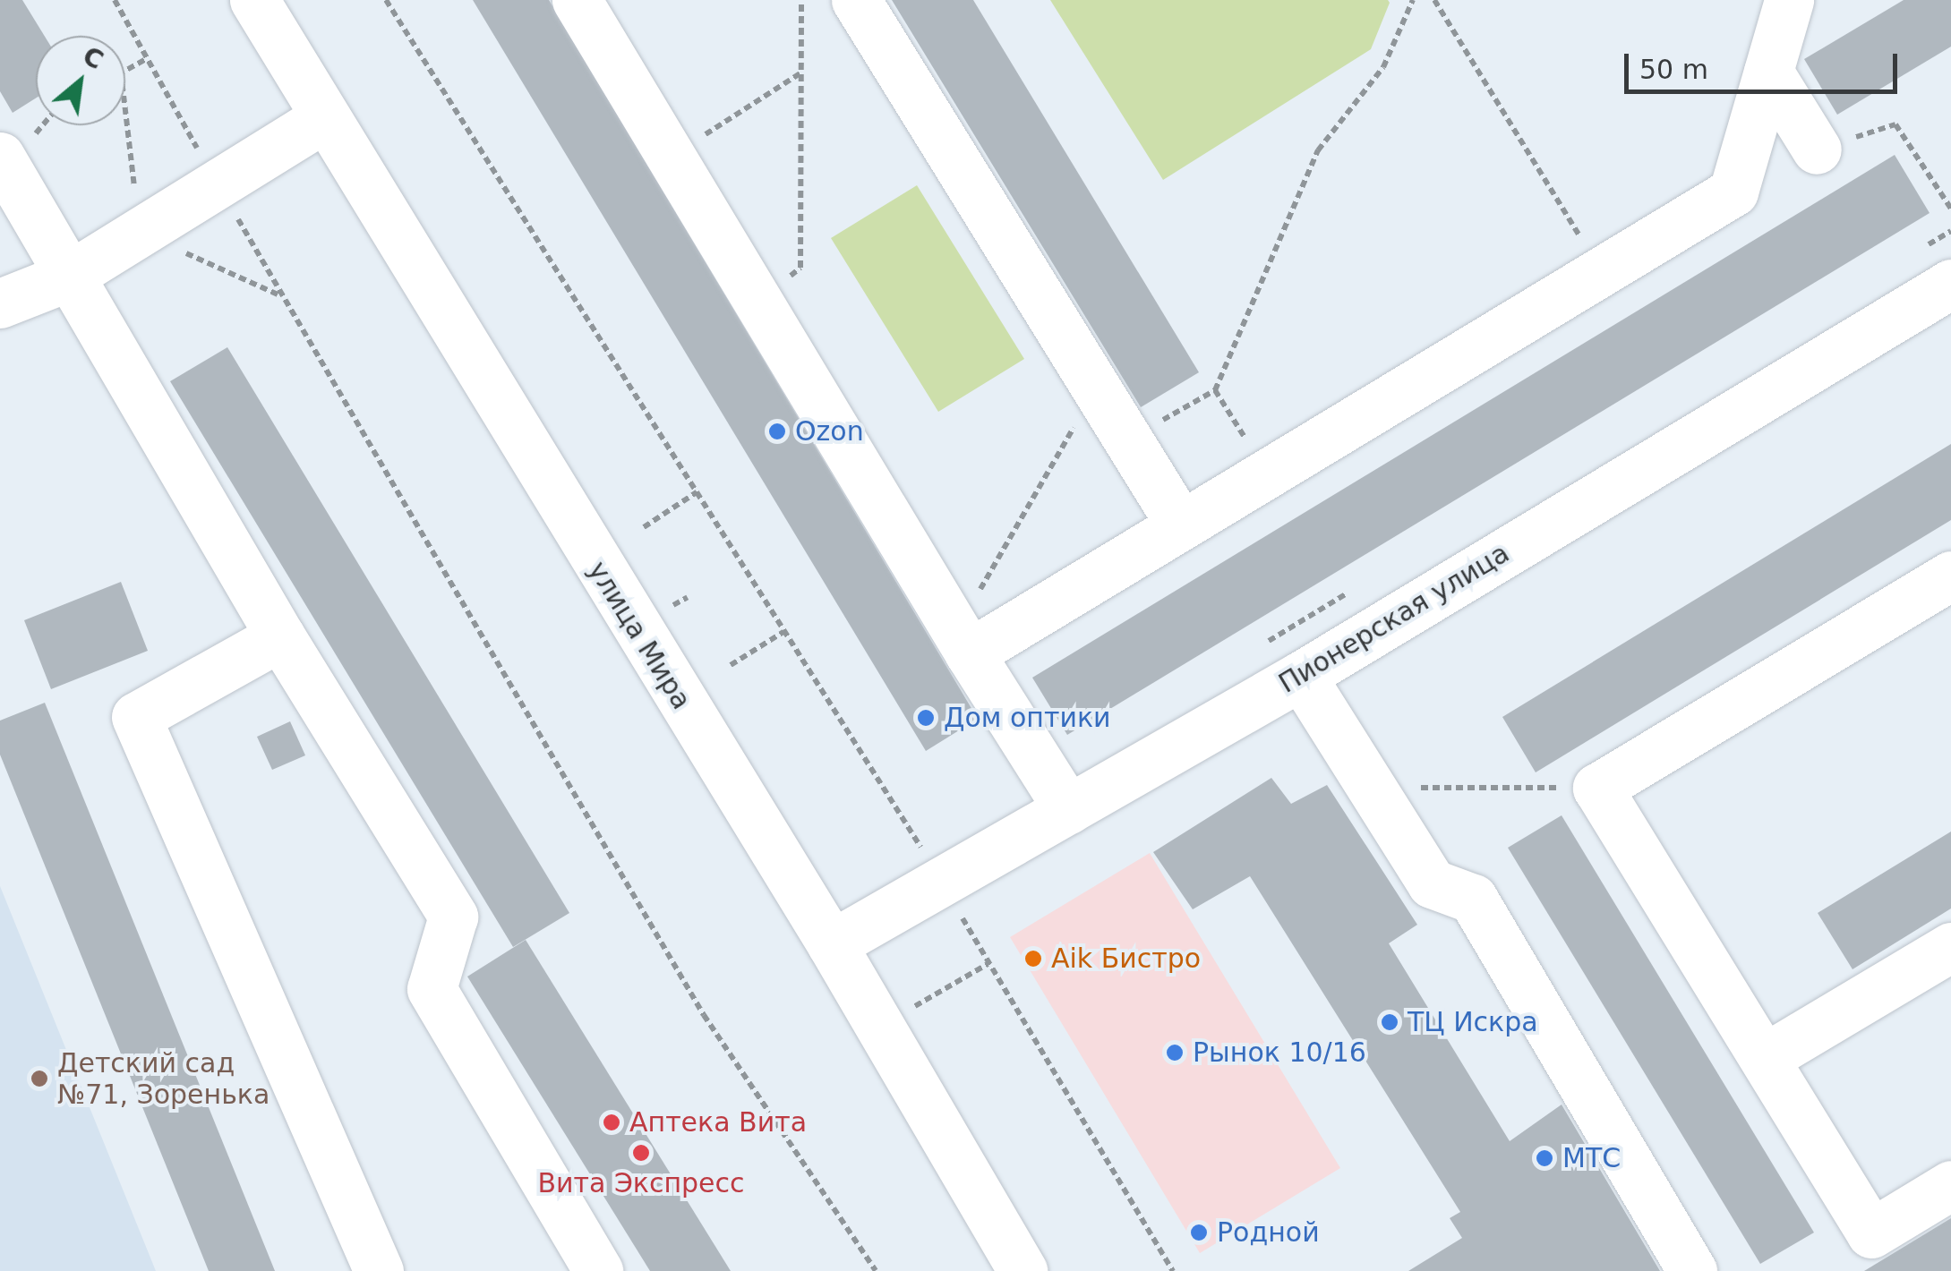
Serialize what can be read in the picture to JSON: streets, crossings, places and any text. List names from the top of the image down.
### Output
{
  "streets": {
    "street": ["Пионерская улица", "улица Мира"]
  },
  "crossings": [
    ["Пионерская улица", "улица Мира"]
  ],
  "places": [
    "Ozon",
    "Дом оптики",
    "Aik Бистро",
    "ТЦ Искра",
    "Рынок 10/16",
    "Детский сад №71, Зоренька",
    "Аптека Вита",
    "Вита Экспресс",
    "МТС",
    "Родной"
  ],
  "scale_bar": "50 m",
  "north": "top right"
}
